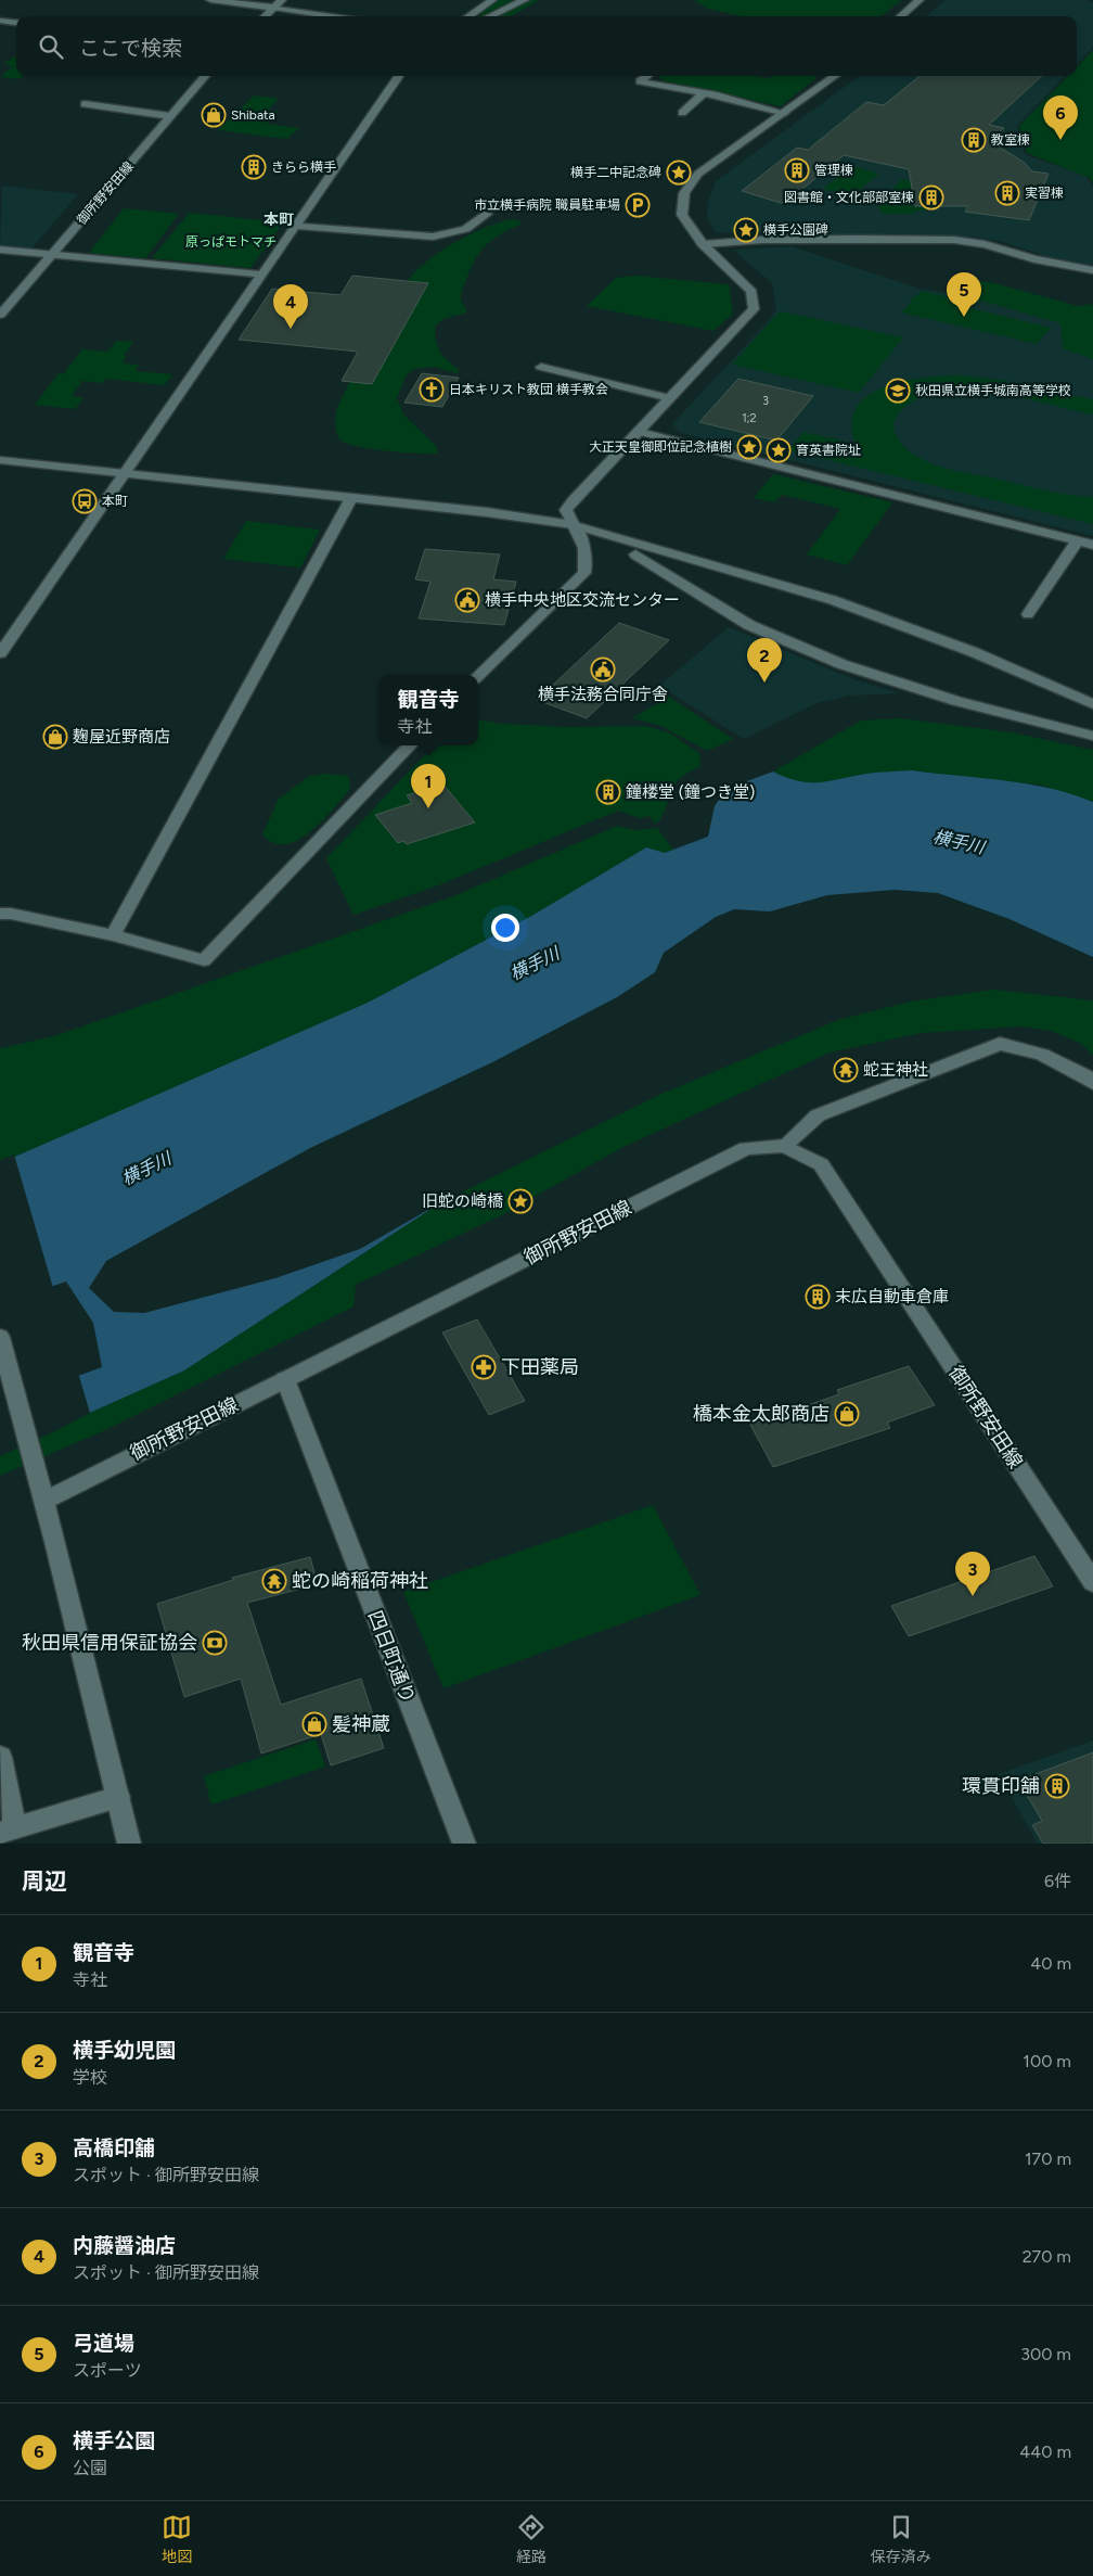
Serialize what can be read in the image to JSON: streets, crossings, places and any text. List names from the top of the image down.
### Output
{
  "streets": {
    "street": ["御所野安田線", "四日町通り"]
  },
  "crossings": [
    ["御所野安田線", "四日町通り"]
  ],
  "districts": ["本町"],
  "water": ["横手川"],
  "parks": ["原っぱモトマチ"],
  "places": {
    "shop": [
      "Shibata",
      "麹屋近野商店",
      "橋本金太郎商店",
      "髪神蔵"
    ],
    "building": [
      "教室棟",
      "きらら横手",
      "管理棟",
      "実習棟",
      "図書館・文化部部室棟",
      "鐘楼堂 (鐘つき堂)",
      "末広自動車倉庫",
      "環貫印舗"
    ],
    "place": [
      "横手二中記念碑",
      "横手公園碑",
      "大正天皇御即位記念植樹",
      "育英書院址",
      "旧蛇の崎橋"
    ],
    "parking": ["市立横手病院 職員駐車場"],
    "church": ["日本キリスト教団 横手教会"],
    "school or university": ["秋田県立横手城南高等学校"],
    "bus stop": ["本町"],
    "public building": ["横手中央地区交流センター", "横手法務合同庁舎"],
    "temple": ["蛇王神社", "蛇の崎稲荷神社"],
    "pharmacy": ["下田薬局"],
    "bank": ["秋田県信用保証協会"]
  },
  "house_numbers": ["3", "1;2"],
  "page": {
    "search": "ここで検索",
    "pins": [
      "6",
      "5",
      "4",
      "2",
      "1",
      "3"
    ],
    "popup": ["観音寺", "寺社"],
    "heading": ["周辺", "6件"],
    "list": [
      {
        "mark": "1",
        "name": "観音寺",
        "note": "寺社",
        "value": "40 m"
      },
      {
        "mark": "2",
        "name": "横手幼児園",
        "note": "学校",
        "value": "100 m"
      },
      {
        "mark": "3",
        "name": "高橋印舗",
        "note": "スポット · 御所野安田線",
        "value": "170 m"
      },
      {
        "mark": "4",
        "name": "内藤醤油店",
        "note": "スポット · 御所野安田線",
        "value": "270 m"
      },
      {
        "mark": "5",
        "name": "弓道場",
        "note": "スポーツ",
        "value": "300 m"
      },
      {
        "mark": "6",
        "name": "横手公園",
        "note": "公園",
        "value": "440 m"
      }
    ],
    "nav": ["地図", "経路", "保存済み"]
  }
}
